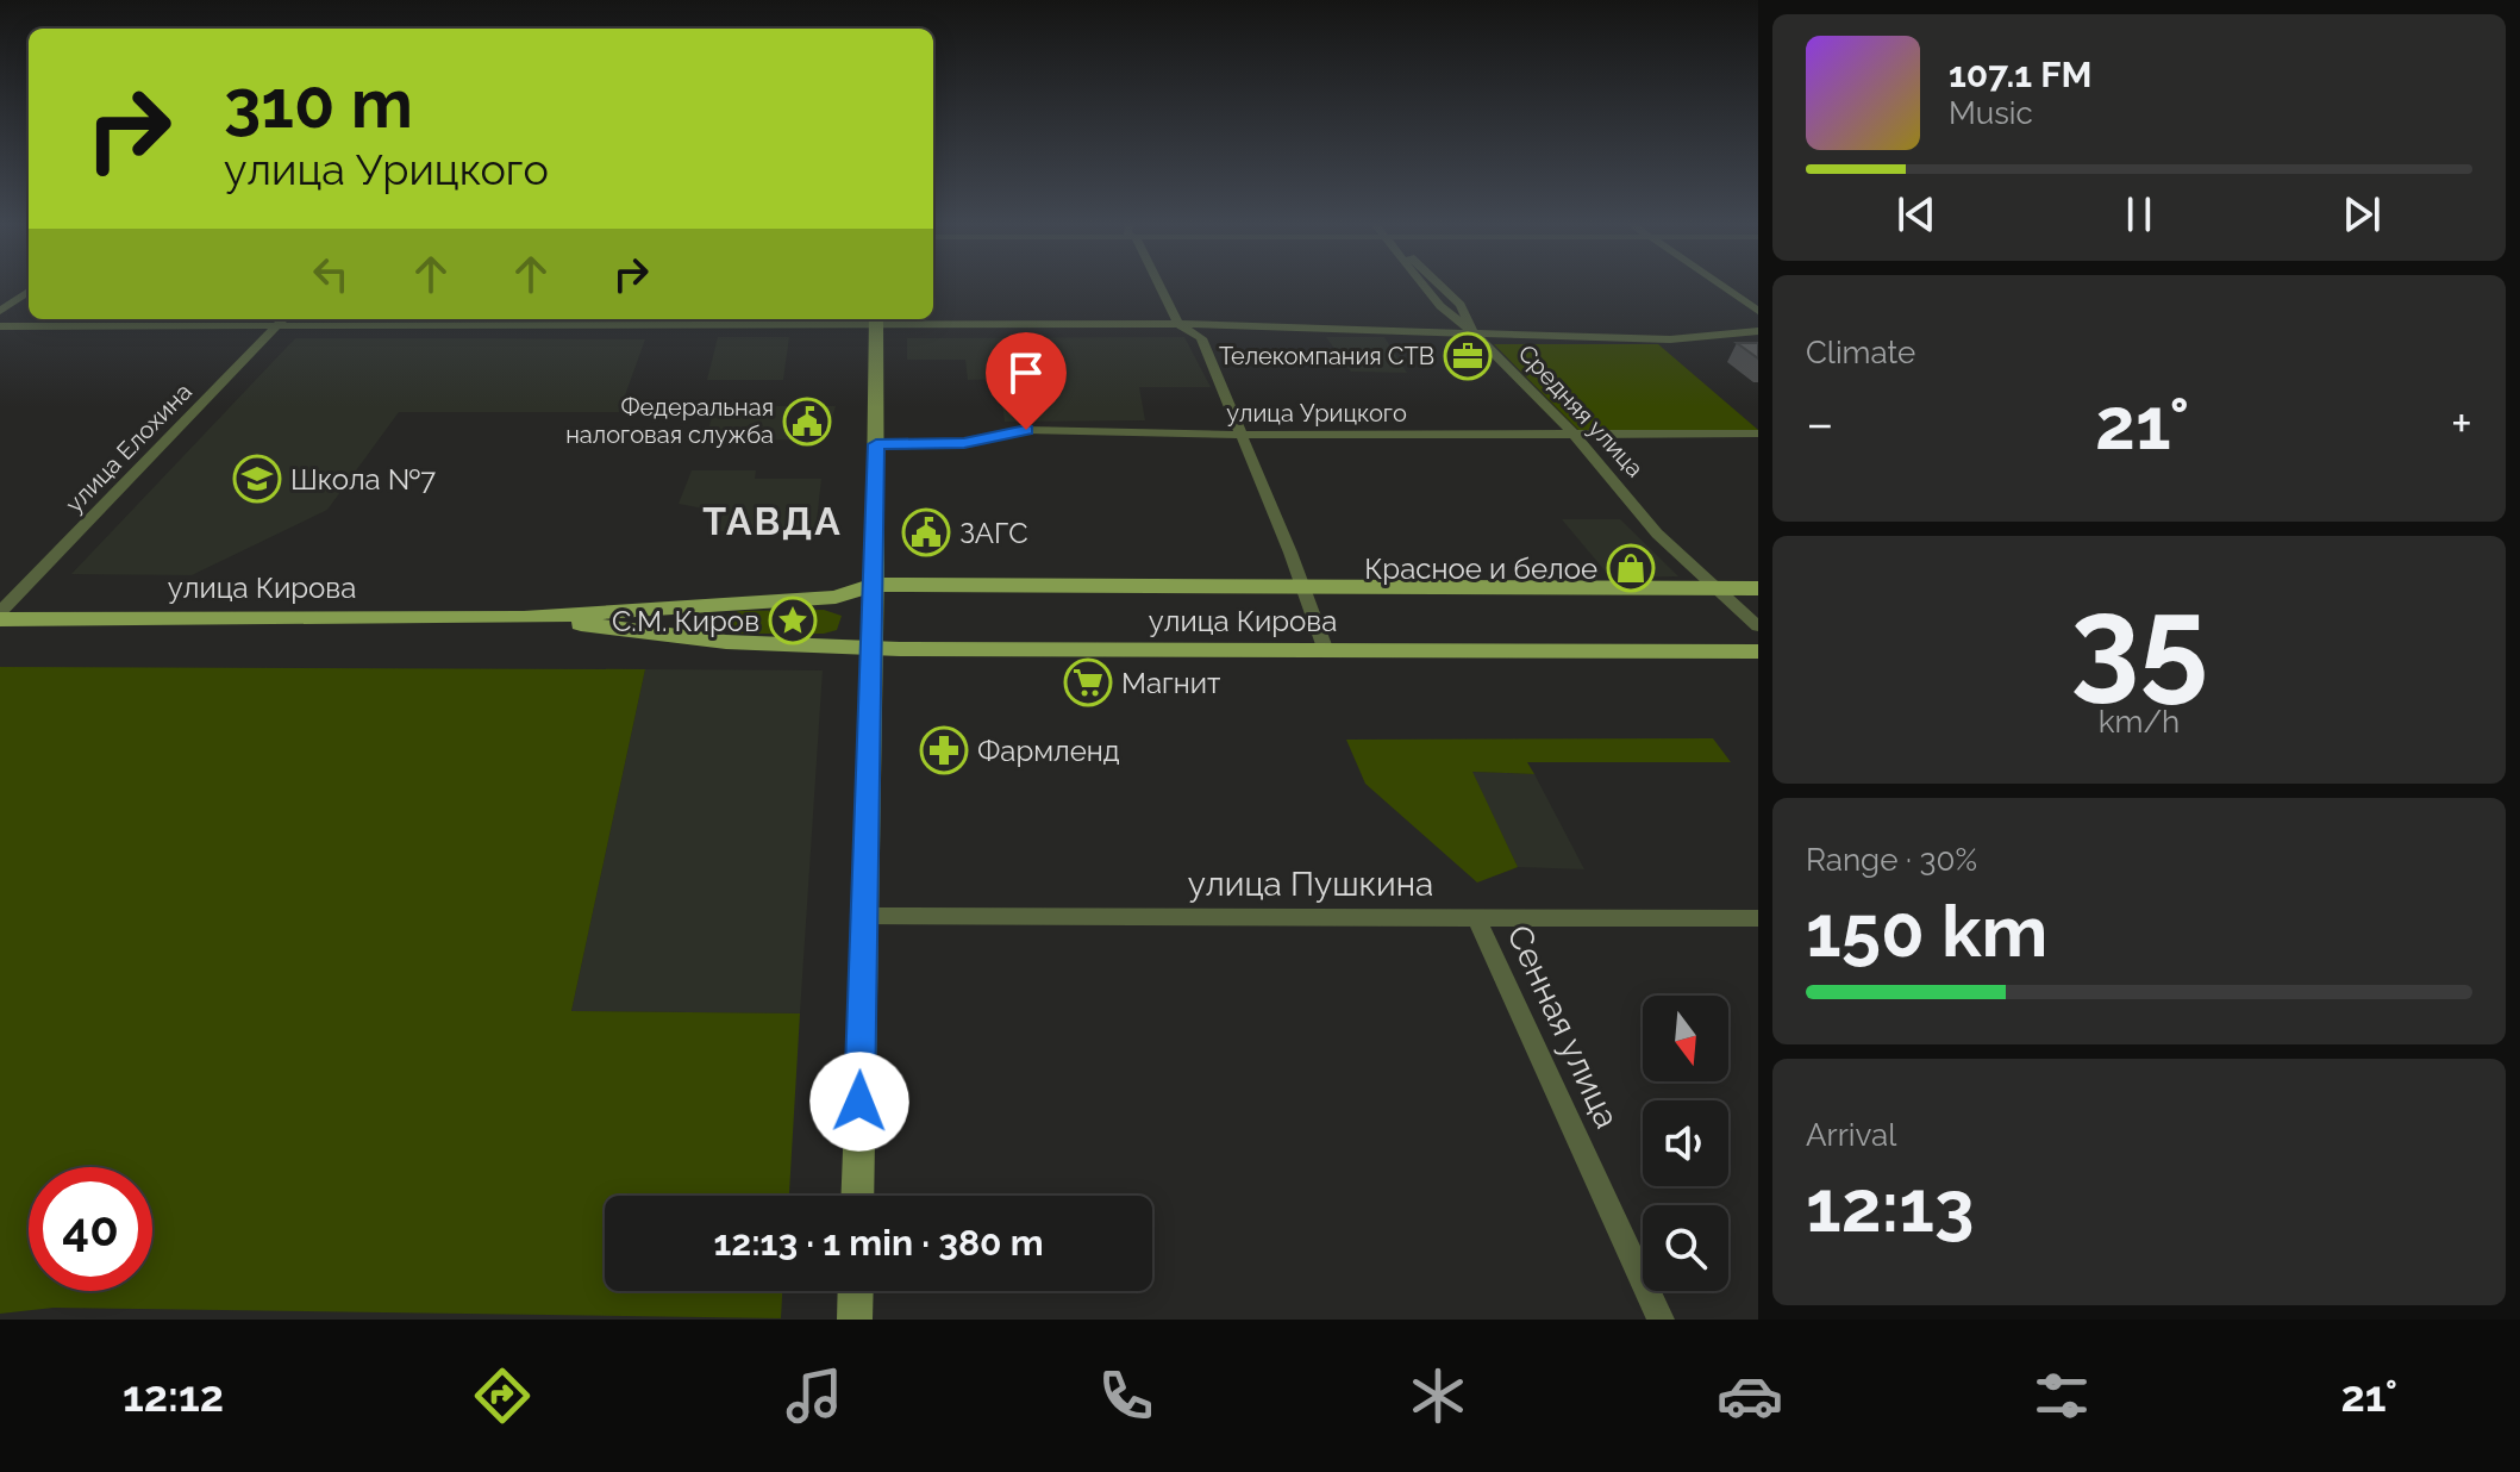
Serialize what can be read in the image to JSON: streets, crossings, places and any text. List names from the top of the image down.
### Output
{
  "streets": {
    "main road": ["улица Кирова"],
    "street": [
      "Средняя улица",
      "улица Урицкого",
      "улица Елохина",
      "улица Пушкина",
      "Сенная улица"
    ]
  },
  "crossings": [
    ["Средняя улица", "улица Урицкого"],
    ["Средняя улица", "улица Кирова"],
    ["улица Пушкина", "Сенная улица"]
  ],
  "districts": ["ТАВДА"],
  "places": {
    "office": ["Телекомпания СТВ"],
    "public building": ["Федеральная налоговая служба", "ЗАГС"],
    "school or university": ["Школа №7"],
    "shop": ["Красное и белое"],
    "place": ["С.М. Киров"],
    "supermarket": ["Магнит"],
    "pharmacy": ["Фармленд"]
  },
  "north": "bottom",
  "page": {
    "turn": ["310 m", "улица Урицкого"],
    "song": ["107.1 FM", "Music"],
    "tile": [
      "Climate",
      ["35", "km/h"],
      ["Range · 30%", "150 km"],
      ["Arrival", "12:13"]
    ],
    "heat": ["−", "21°", "+"],
    "limit": "40",
    "trip": "12:13 · 1 min · 380 m",
    "tabs": ["12:12", "21°"]
  }
}
